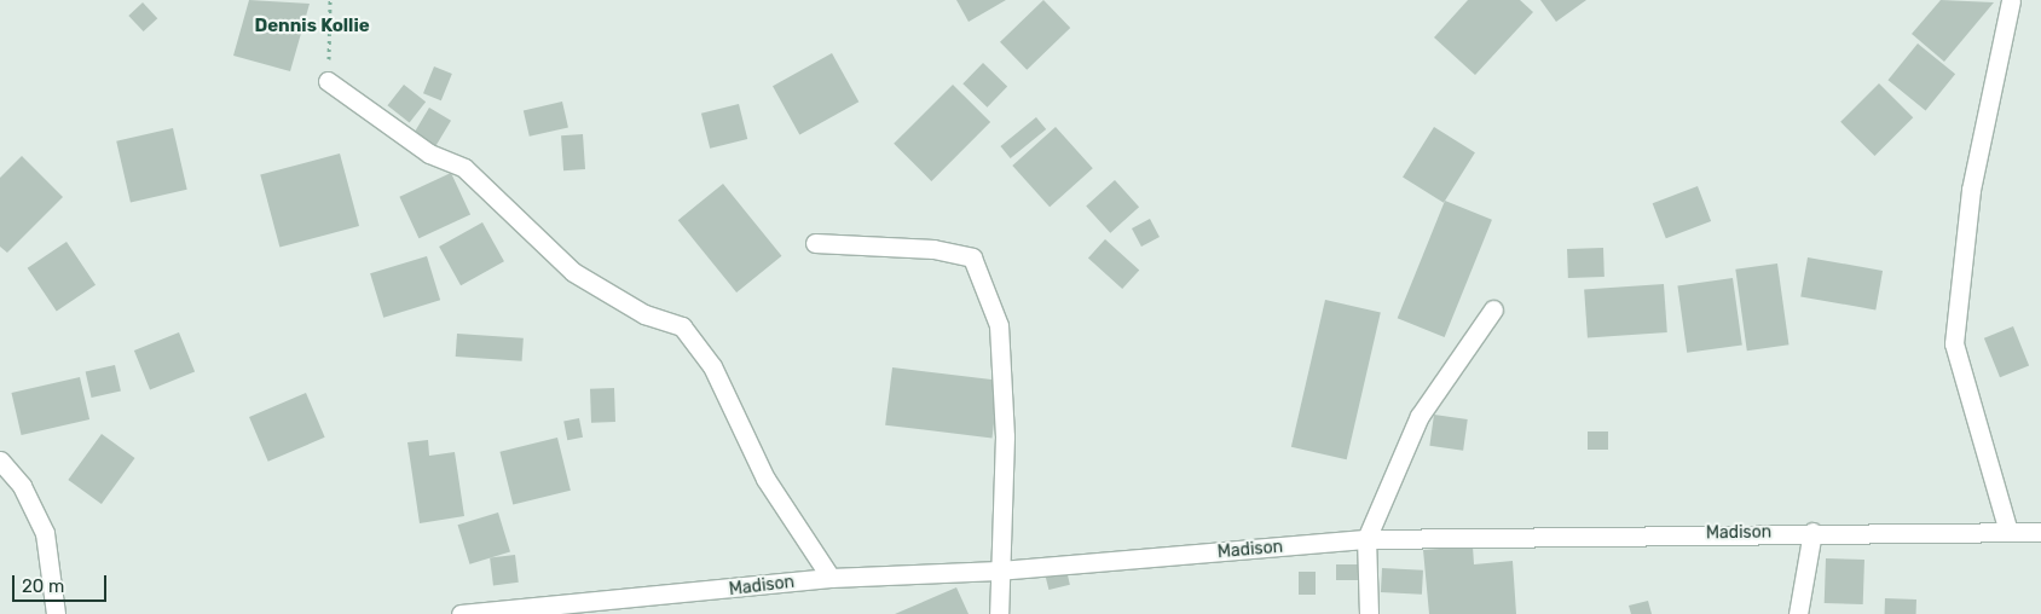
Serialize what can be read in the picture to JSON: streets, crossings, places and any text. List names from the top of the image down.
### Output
{
  "streets": {
    "street": ["Madison"]
  },
  "districts": ["Dennis Kollie"],
  "scale_bar": "20 m"
}
